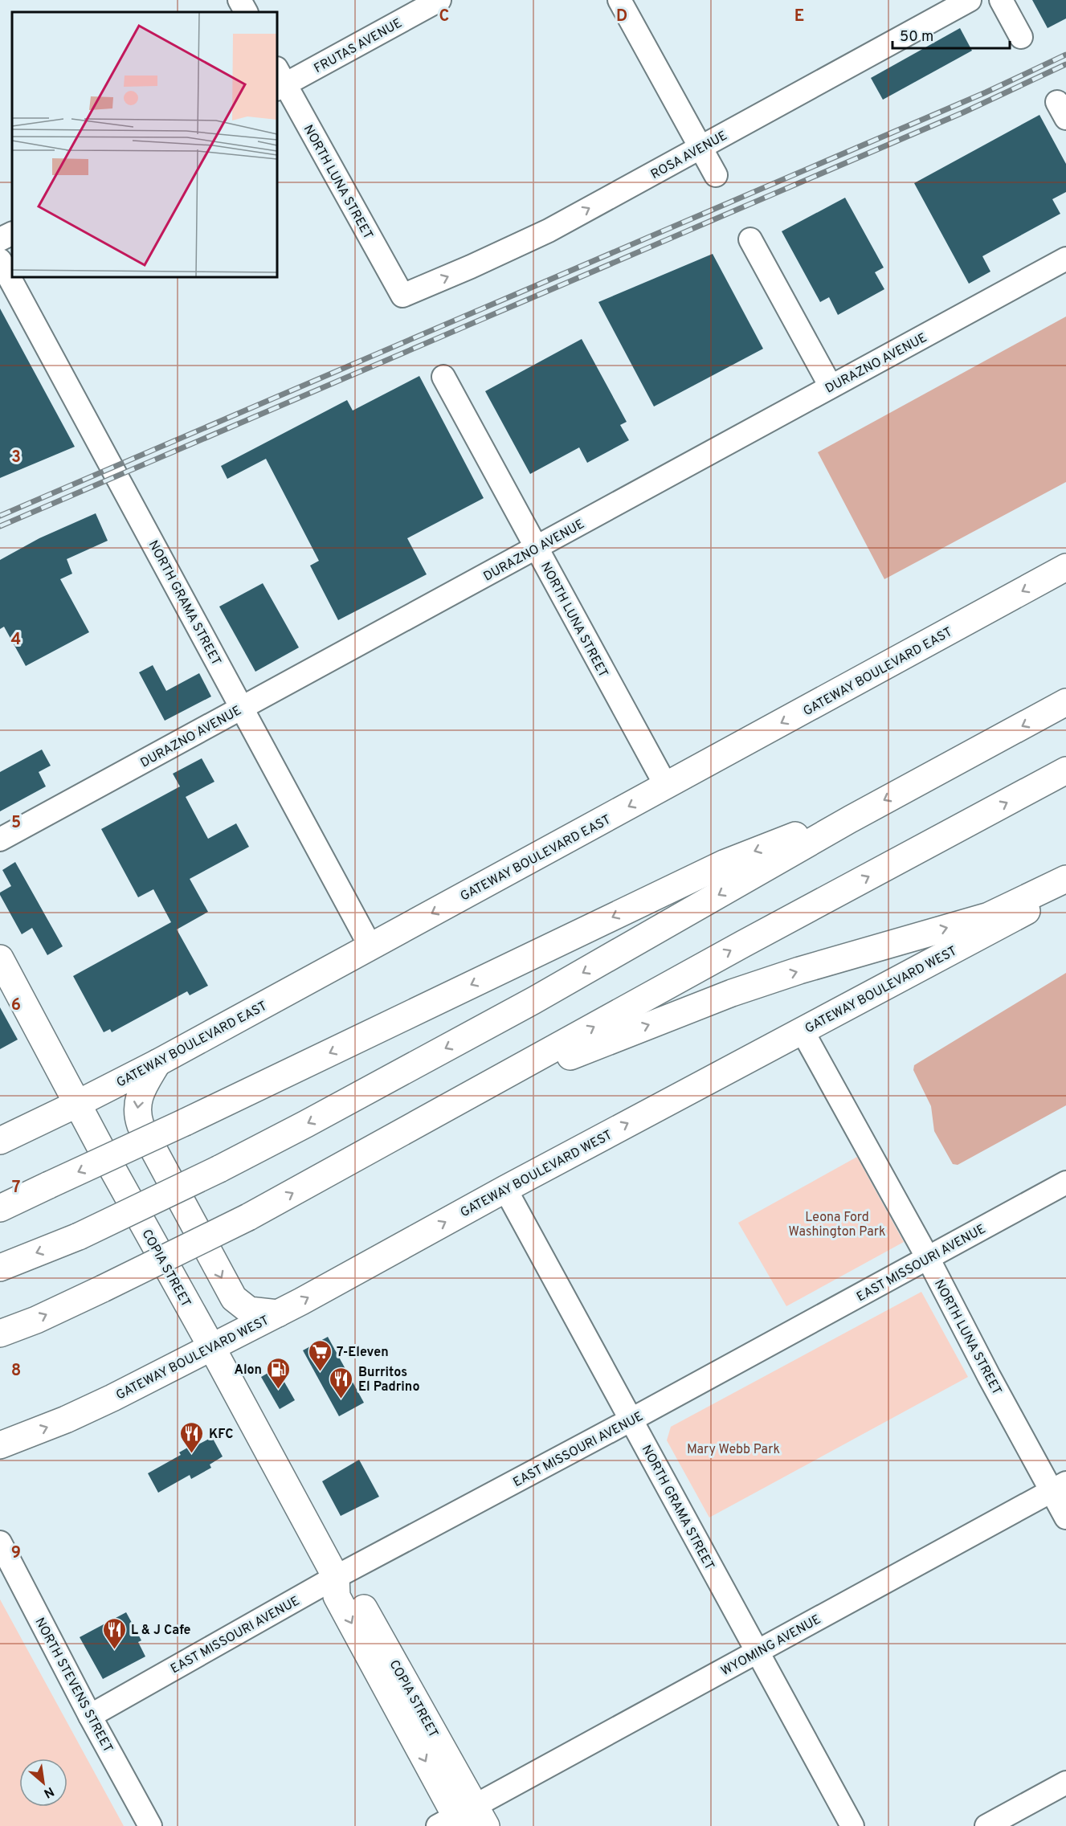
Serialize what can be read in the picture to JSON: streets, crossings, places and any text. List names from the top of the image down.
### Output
{
  "streets": {
    "main road": ["GATEWAY BOULEVARD EAST", "GATEWAY BOULEVARD WEST", "COPIA STREET"],
    "street": [
      "FRUTAS AVENUE",
      "ROSA AVENUE",
      "NORTH LUNA STREET",
      "DURAZNO AVENUE",
      "NORTH GRAMA STREET",
      "EAST MISSOURI AVENUE",
      "WYOMING AVENUE",
      "NORTH STEVENS STREET"
    ]
  },
  "crossings": [
    ["FRUTAS AVENUE", "NORTH LUNA STREET"],
    ["ROSA AVENUE", "NORTH LUNA STREET"],
    ["NORTH LUNA STREET", "DURAZNO AVENUE"],
    ["NORTH LUNA STREET", "GATEWAY BOULEVARD EAST"],
    ["NORTH LUNA STREET", "GATEWAY BOULEVARD WEST"],
    ["NORTH LUNA STREET", "EAST MISSOURI AVENUE"],
    ["NORTH LUNA STREET", "WYOMING AVENUE"],
    ["DURAZNO AVENUE", "NORTH GRAMA STREET"],
    ["NORTH GRAMA STREET", "GATEWAY BOULEVARD EAST"],
    ["NORTH GRAMA STREET", "GATEWAY BOULEVARD WEST"],
    ["NORTH GRAMA STREET", "EAST MISSOURI AVENUE"],
    ["NORTH GRAMA STREET", "WYOMING AVENUE"],
    ["GATEWAY BOULEVARD EAST", "COPIA STREET"],
    ["GATEWAY BOULEVARD WEST", "COPIA STREET"],
    ["EAST MISSOURI AVENUE", "COPIA STREET"],
    ["EAST MISSOURI AVENUE", "NORTH STEVENS STREET"],
    ["COPIA STREET", "WYOMING AVENUE"]
  ],
  "one_way": ["ROSA AVENUE"],
  "parks": ["Leona Ford Washington Park", "Mary Webb Park"],
  "places": {
    "supermarket": ["7-Eleven"],
    "fuel station": ["Alon"],
    "restaurant": ["Burritos El Padrino", "KFC", "L & J Cafe"]
  },
  "scale_bar": "50 m",
  "north": "bottom right",
  "grid": {
    "columns": ["C", "D", "E"],
    "rows": [
      "3",
      "4",
      "5",
      "6",
      "7",
      "8",
      "9"
    ]
  }
}
